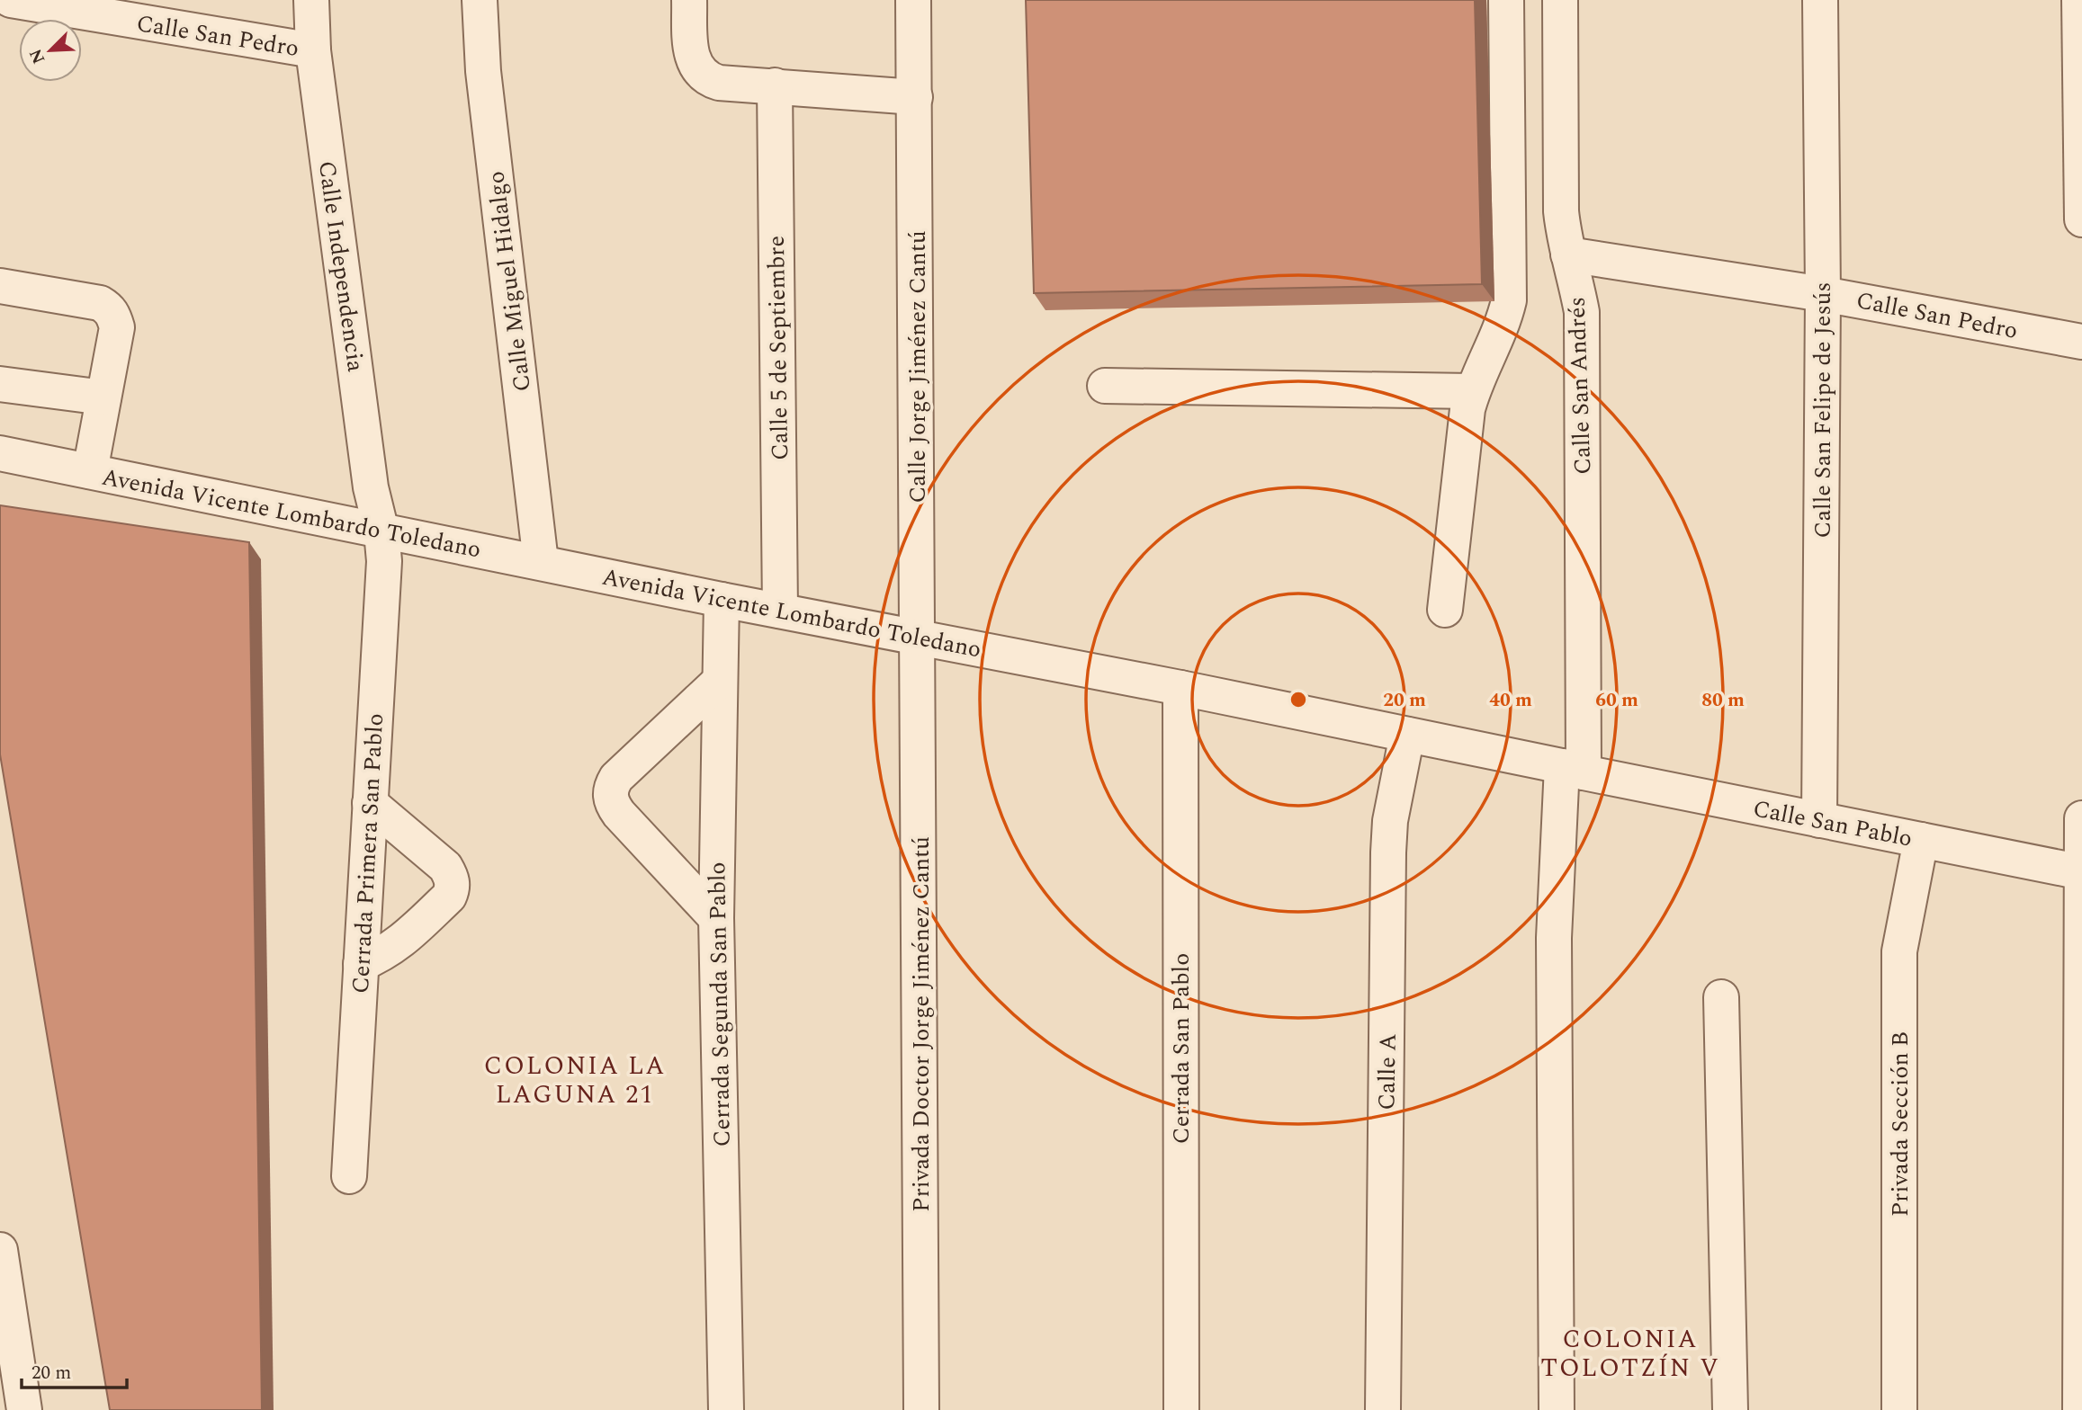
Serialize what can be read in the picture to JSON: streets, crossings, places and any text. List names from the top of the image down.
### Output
{
  "streets": {
    "street": [
      "Calle San Pedro",
      "Calle Independencia",
      "Calle Miguel Hidalgo",
      "Calle 5 de Septiembre",
      "Calle Jorge Jiménez Cantú",
      "Calle San Andrés",
      "Calle San Felipe de Jesús",
      "Avenida Vicente Lombardo Toledano",
      "Calle San Pablo",
      "Cerrada Primera San Pablo",
      "Cerrada Segunda San Pablo",
      "Privada Doctor Jorge Jiménez Cantú",
      "Cerrada San Pablo",
      "Calle A",
      "Privada Sección B"
    ]
  },
  "crossings": [
    ["Calle San Pedro", "Calle Independencia"],
    ["Calle San Pedro", "Calle San Andrés"],
    ["Calle San Pedro", "Calle San Felipe de Jesús"],
    ["Calle Independencia", "Avenida Vicente Lombardo Toledano"],
    ["Calle Independencia", "Cerrada Primera San Pablo"],
    ["Calle Miguel Hidalgo", "Avenida Vicente Lombardo Toledano"],
    ["Calle 5 de Septiembre", "Avenida Vicente Lombardo Toledano"],
    ["Calle Jorge Jiménez Cantú", "Avenida Vicente Lombardo Toledano"],
    ["Calle Jorge Jiménez Cantú", "Privada Doctor Jorge Jiménez Cantú"],
    ["Calle San Andrés", "Avenida Vicente Lombardo Toledano"],
    ["Calle San Andrés", "Calle San Pablo"],
    ["Calle San Felipe de Jesús", "Calle San Pablo"],
    ["Avenida Vicente Lombardo Toledano", "Calle San Pablo"],
    ["Avenida Vicente Lombardo Toledano", "Cerrada Primera San Pablo"],
    ["Avenida Vicente Lombardo Toledano", "Cerrada Segunda San Pablo"],
    ["Avenida Vicente Lombardo Toledano", "Privada Doctor Jorge Jiménez Cantú"],
    ["Avenida Vicente Lombardo Toledano", "Cerrada San Pablo"],
    ["Avenida Vicente Lombardo Toledano", "Calle A"],
    ["Calle San Pablo", "Privada Sección B"]
  ],
  "districts": ["COLONIA LA LAGUNA 21", "COLONIA TOLOTZÍN V"],
  "scale_bar": "20 m",
  "north": "bottom left",
  "rings": [
    "20 m",
    "40 m",
    "60 m",
    "80 m"
  ]
}
